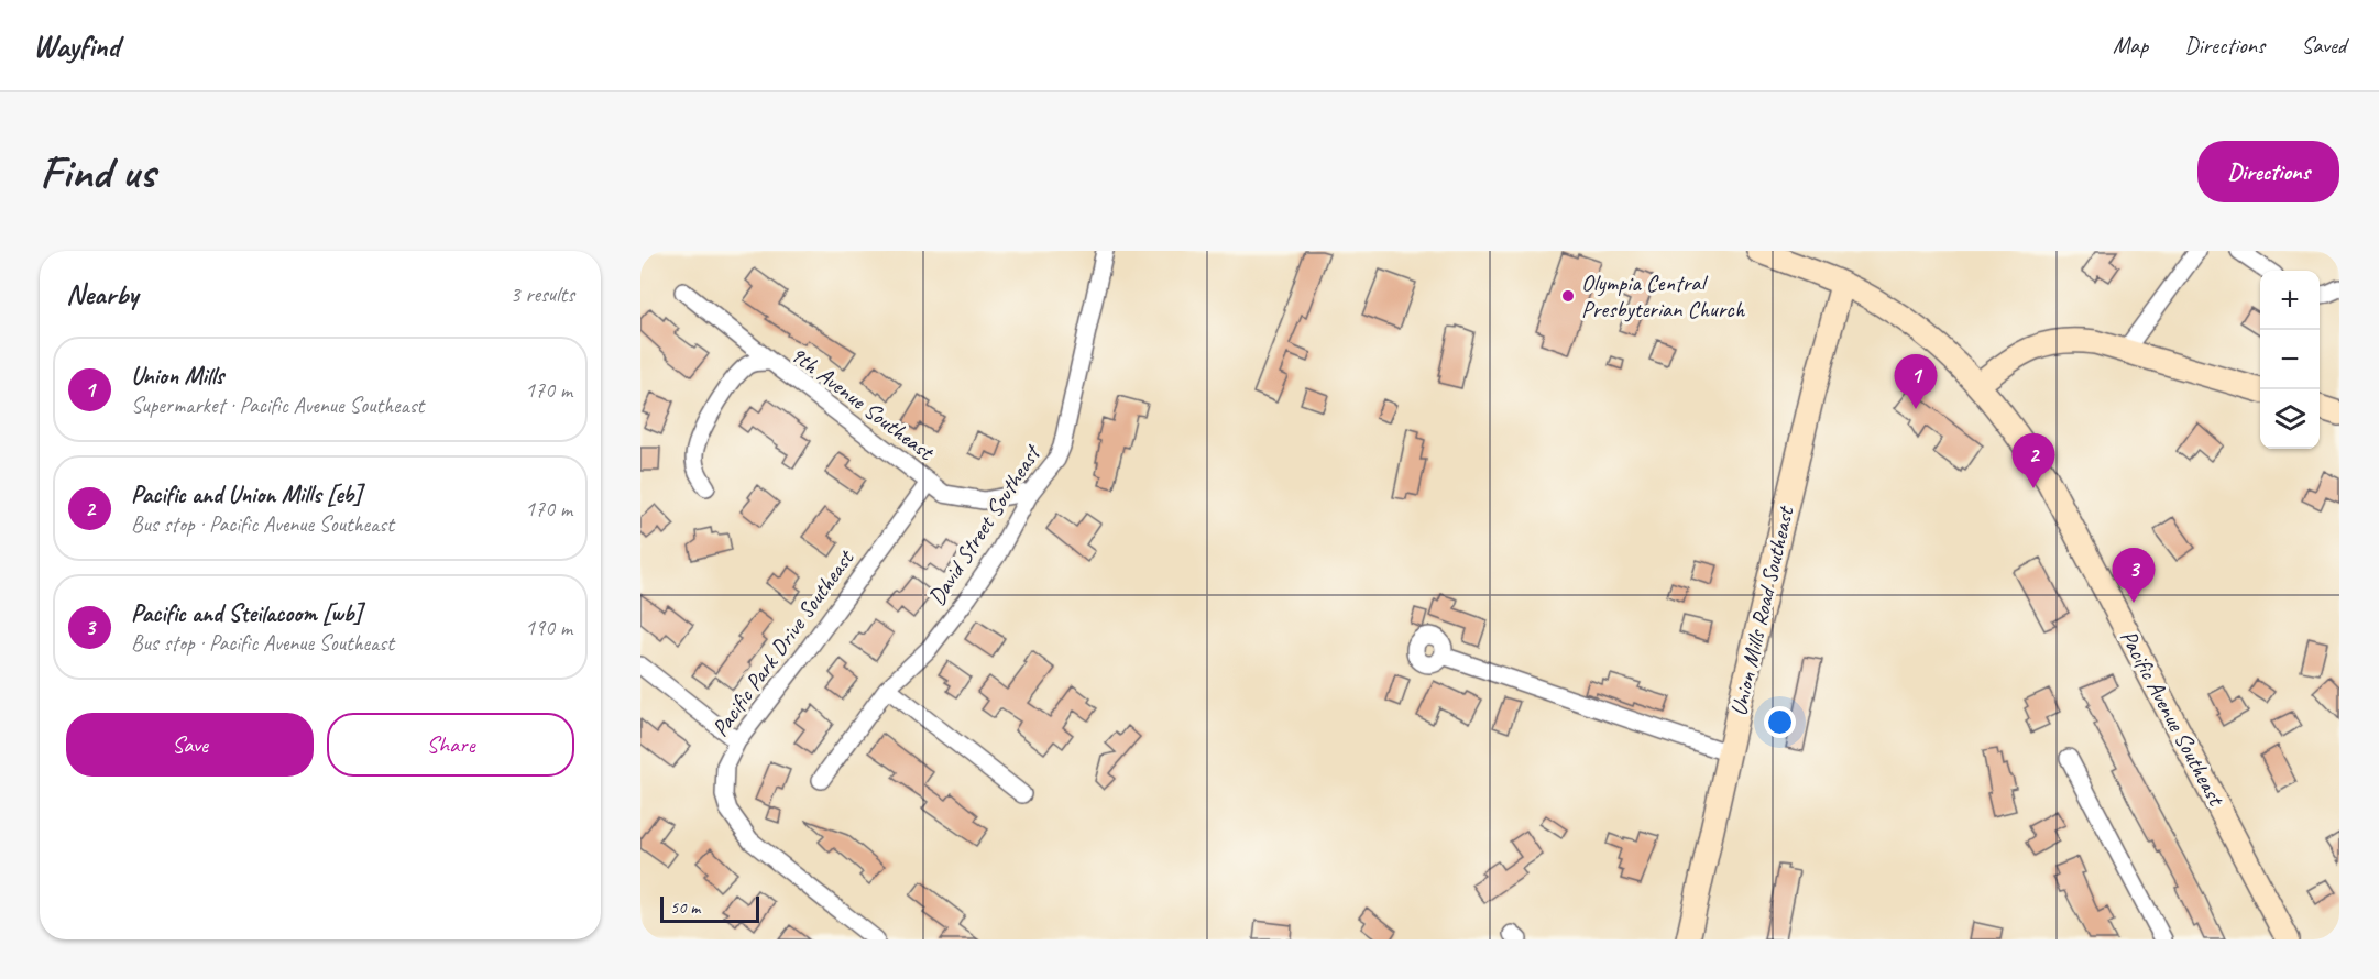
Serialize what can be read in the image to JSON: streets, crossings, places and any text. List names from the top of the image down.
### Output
{
  "streets": {
    "street": [
      "9th Avenue Southeast",
      "David Street Southeast",
      "Union Mills Road Southeast",
      "Pacific Park Drive Southeast",
      "Pacific Avenue Southeast"
    ]
  },
  "crossings": [
    ["9th Avenue Southeast", "David Street Southeast"],
    ["9th Avenue Southeast", "Pacific Park Drive Southeast"],
    ["Union Mills Road Southeast", "Pacific Avenue Southeast"]
  ],
  "places": ["Olympia Central Presbyterian Church"],
  "scale_bar": "50 m",
  "page": {
    "header": "Wayfind",
    "nav": ["Map", "Directions", "Saved"],
    "buttons": [
      "Directions",
      ["Save", "Share"]
    ],
    "title": "Find us",
    "heading": ["Nearby", "3 results"],
    "map_buttons": ["+", "−"],
    "list": [
      {
        "mark": "1",
        "name": "Union Mills",
        "note": "Supermarket · Pacific Avenue Southeast",
        "value": "170 m"
      },
      {
        "mark": "2",
        "name": "Pacific and Union Mills [eb]",
        "note": "Bus stop · Pacific Avenue Southeast",
        "value": "170 m"
      },
      {
        "mark": "3",
        "name": "Pacific and Steilacoom [wb]",
        "note": "Bus stop · Pacific Avenue Southeast",
        "value": "190 m"
      }
    ],
    "pins": ["1", "2", "3"],
    "scale": "50 m"
  }
}
